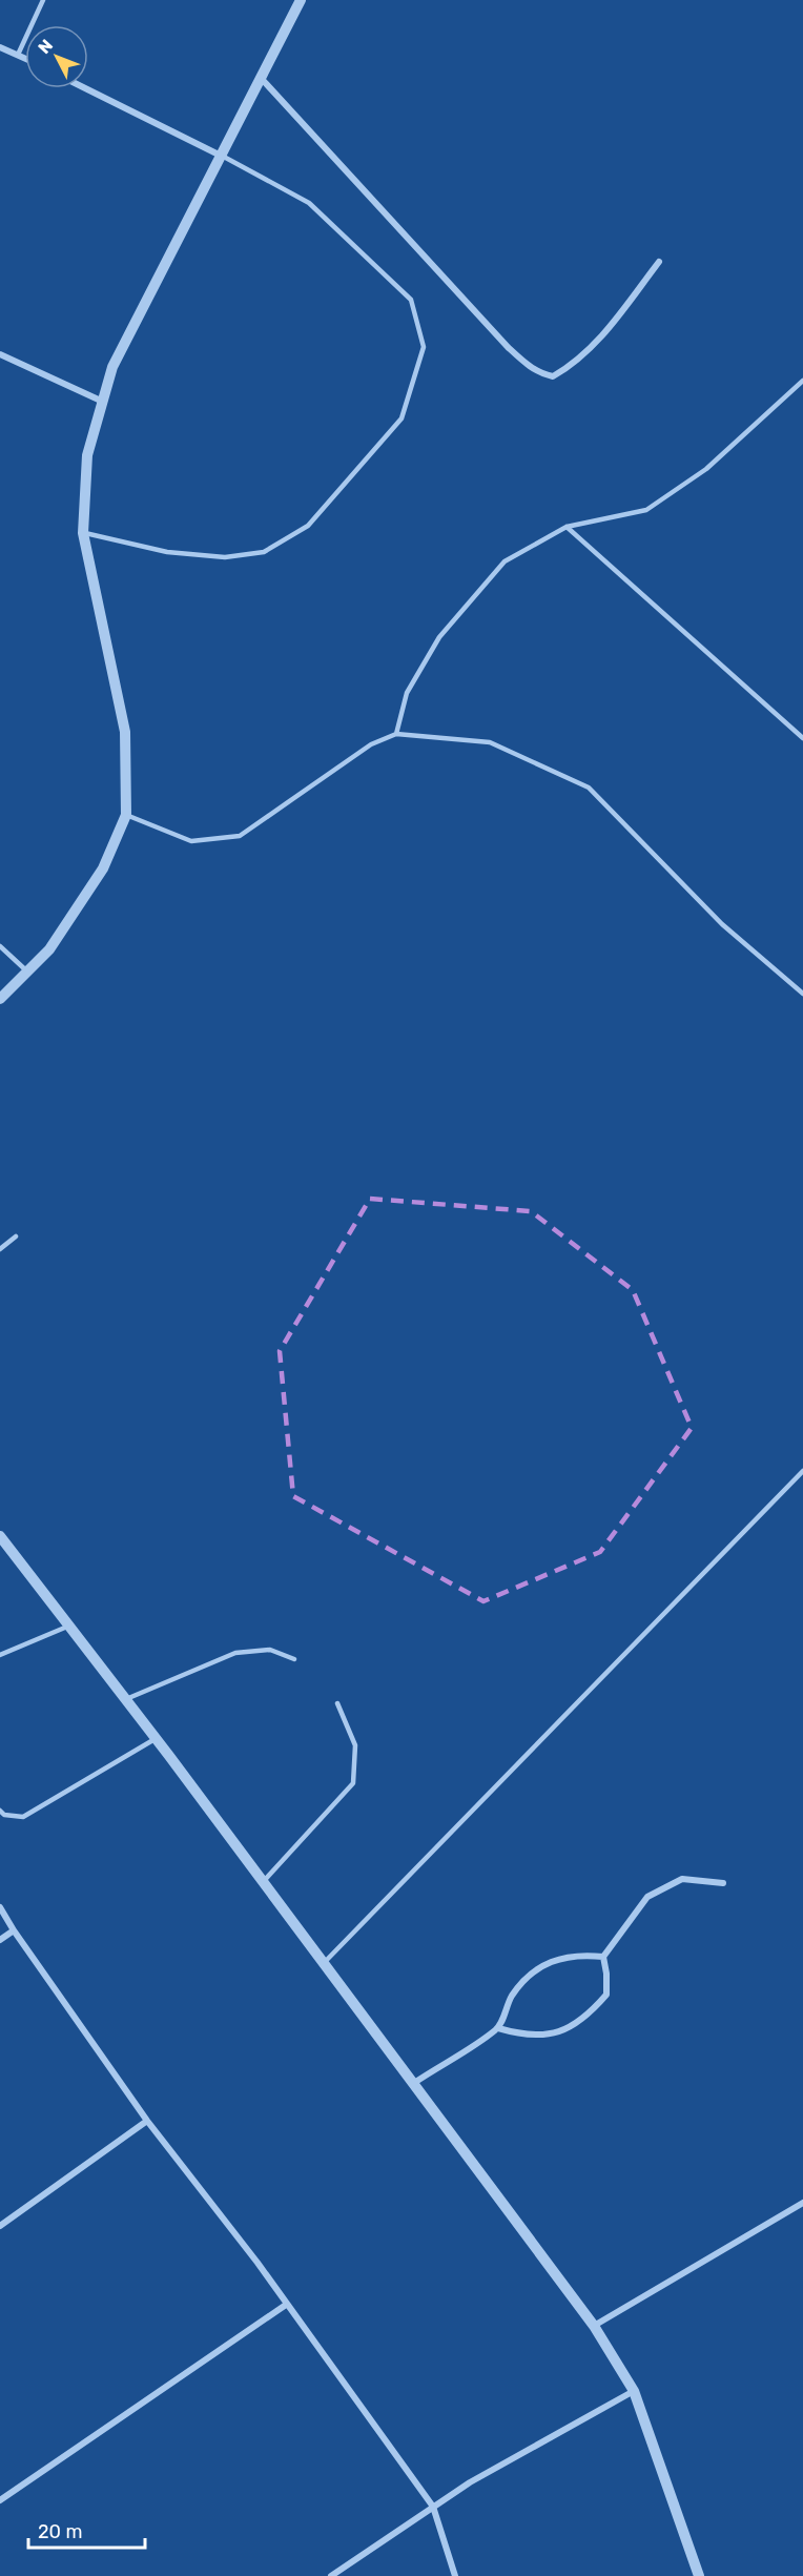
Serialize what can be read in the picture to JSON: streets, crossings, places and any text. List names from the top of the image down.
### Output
{
  "scale_bar": "20 m",
  "north": "top left"
}
